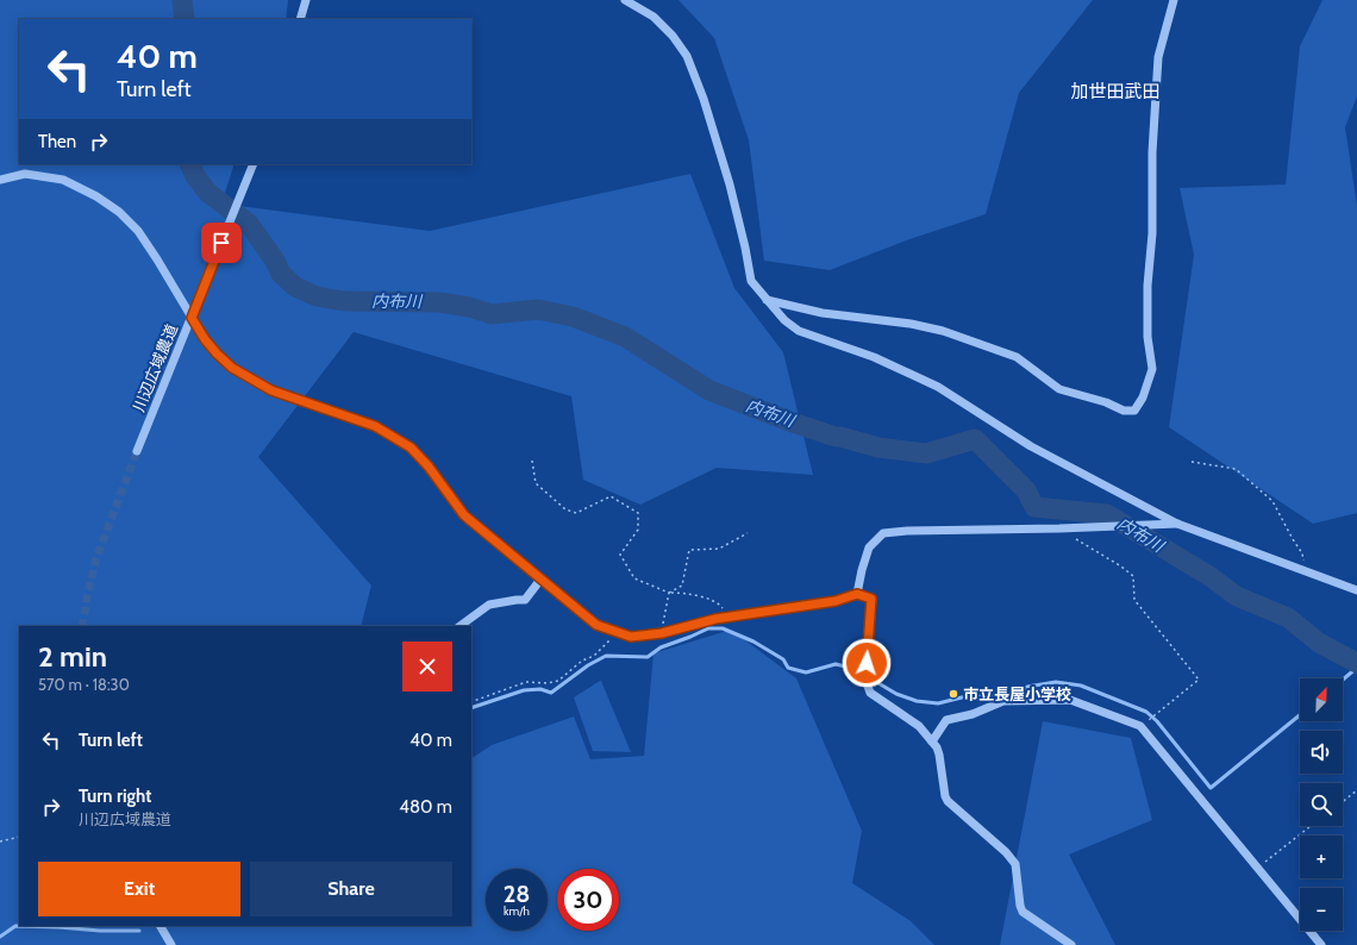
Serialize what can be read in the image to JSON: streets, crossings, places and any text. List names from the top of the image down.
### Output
{
  "streets": {
    "street": ["川辺広域農道"]
  },
  "districts": ["加世田武田"],
  "water": ["内布川"],
  "places": ["市立長屋小学校"],
  "north": "top right",
  "page": {
    "turn": ["40 m", "Turn left"],
    "then": "Then",
    "heading": ["2 min", "570 m · 18:30"],
    "map_buttons": ["+", "−"],
    "list": [
      {
        "name": "Turn left",
        "value": "40 m"
      },
      {
        "name": "Turn right",
        "note": "川辺広域農道",
        "value": "480 m"
      }
    ],
    "buttons": ["Exit", "Share"],
    "speed": "28 km/h",
    "limit": "30"
  }
}
